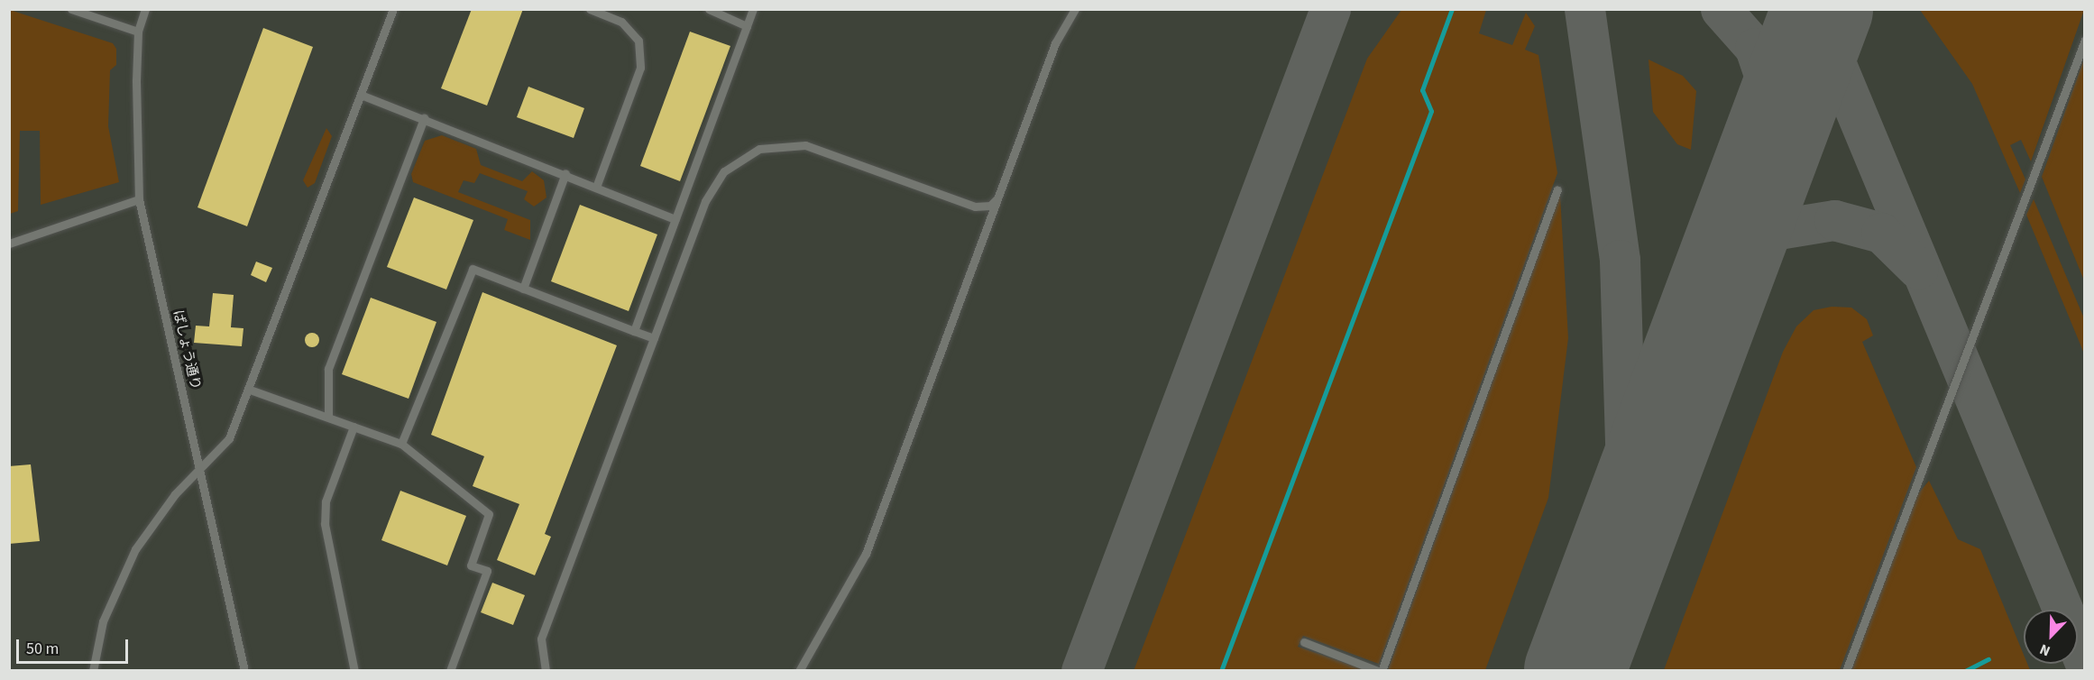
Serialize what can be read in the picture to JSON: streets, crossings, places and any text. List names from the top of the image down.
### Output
{
  "streets": {
    "lane": ["ばしょう通り"]
  },
  "scale_bar": "50 m",
  "north": "bottom left"
}
